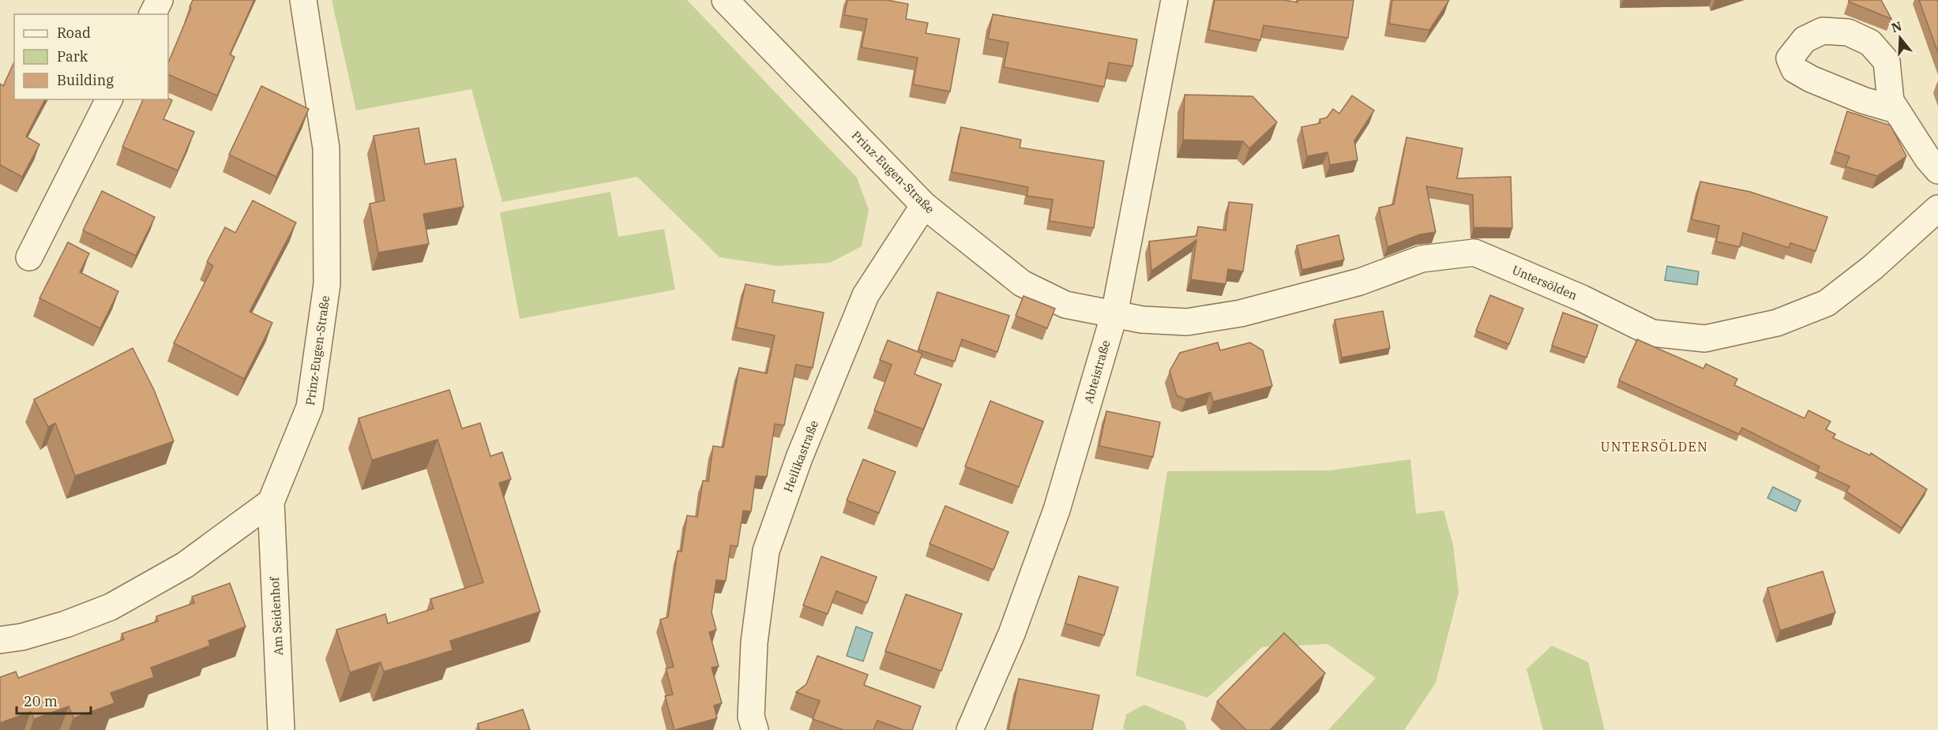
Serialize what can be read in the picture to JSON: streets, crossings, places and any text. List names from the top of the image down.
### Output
{
  "streets": {
    "street": [
      "Prinz-Eugen-Straße",
      "Untersölden",
      "Abteistraße",
      "Heilikastraße",
      "Am Seidenhof"
    ]
  },
  "crossings": [
    ["Prinz-Eugen-Straße", "Untersölden"],
    ["Prinz-Eugen-Straße", "Abteistraße"],
    ["Prinz-Eugen-Straße", "Heilikastraße"],
    ["Prinz-Eugen-Straße", "Am Seidenhof"],
    ["Untersölden", "Abteistraße"]
  ],
  "districts": ["UNTERSÖLDEN"],
  "legend": ["Road", "Park", "Building"],
  "scale_bar": "20 m",
  "north": "top"
}
